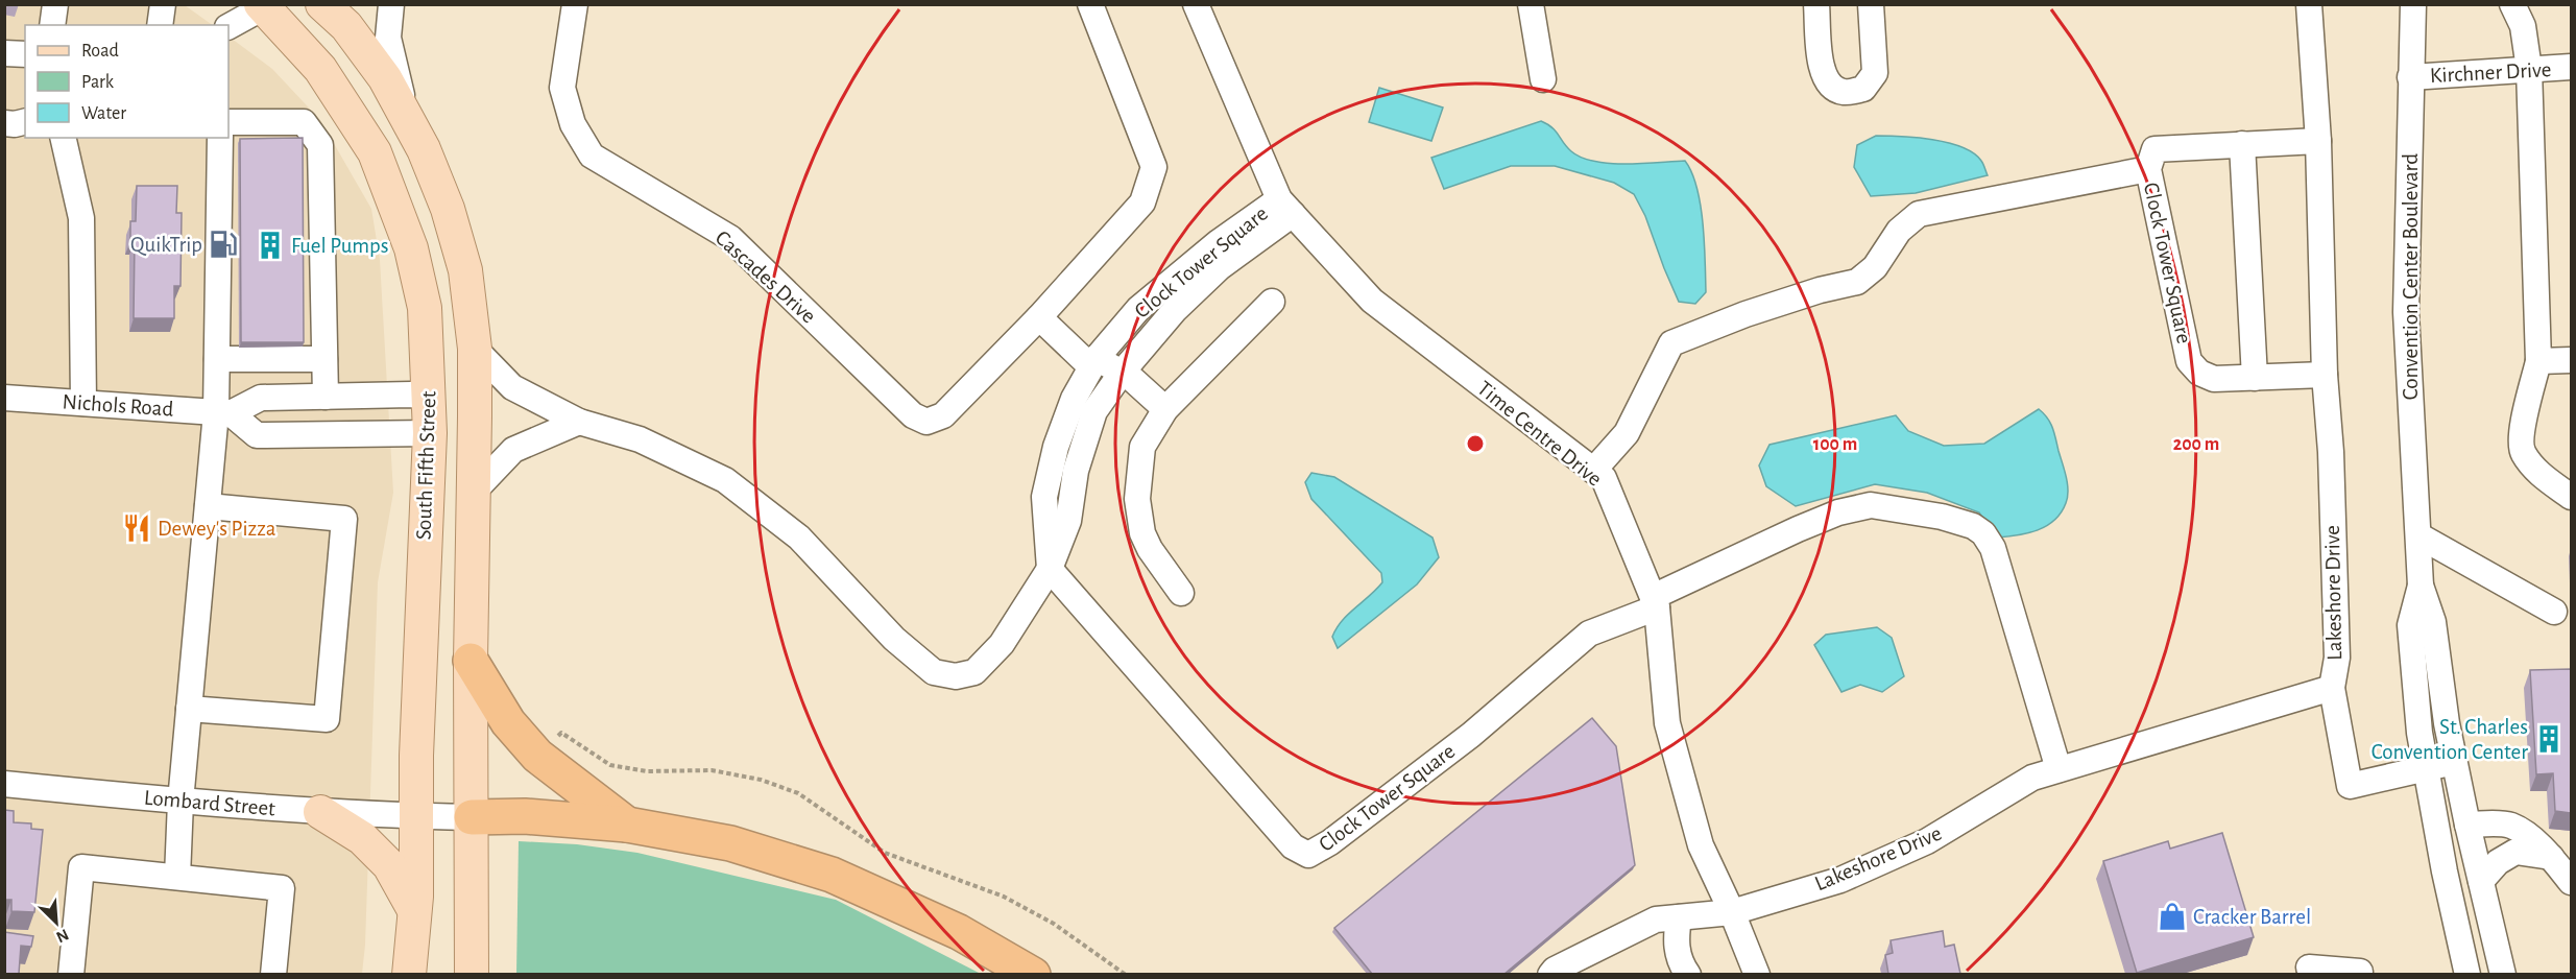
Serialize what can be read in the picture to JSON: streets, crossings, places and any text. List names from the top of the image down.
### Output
{
  "streets": {
    "main road": ["South Fifth Street"],
    "street": [
      "Kirchner Drive",
      "Clock Tower Square",
      "Cascades Drive",
      "Convention Center Boulevard",
      "Nichols Road",
      "Time Centre Drive",
      "Lakeshore Drive",
      "Lombard Street"
    ]
  },
  "crossings": [
    ["Kirchner Drive", "Convention Center Boulevard"],
    ["Clock Tower Square", "Time Centre Drive"],
    ["Clock Tower Square", "Lakeshore Drive"],
    ["Time Centre Drive", "Lakeshore Drive"],
    ["South Fifth Street", "Lombard Street"]
  ],
  "places": {
    "fuel station": ["QuikTrip"],
    "building": ["Fuel Pumps", "St. Charles Convention Center"],
    "restaurant": ["Dewey's Pizza"],
    "shop": ["Cracker Barrel"]
  },
  "legend": ["Road", "Park", "Water"],
  "north": "bottom right",
  "rings": ["100 m", "200 m"]
}
